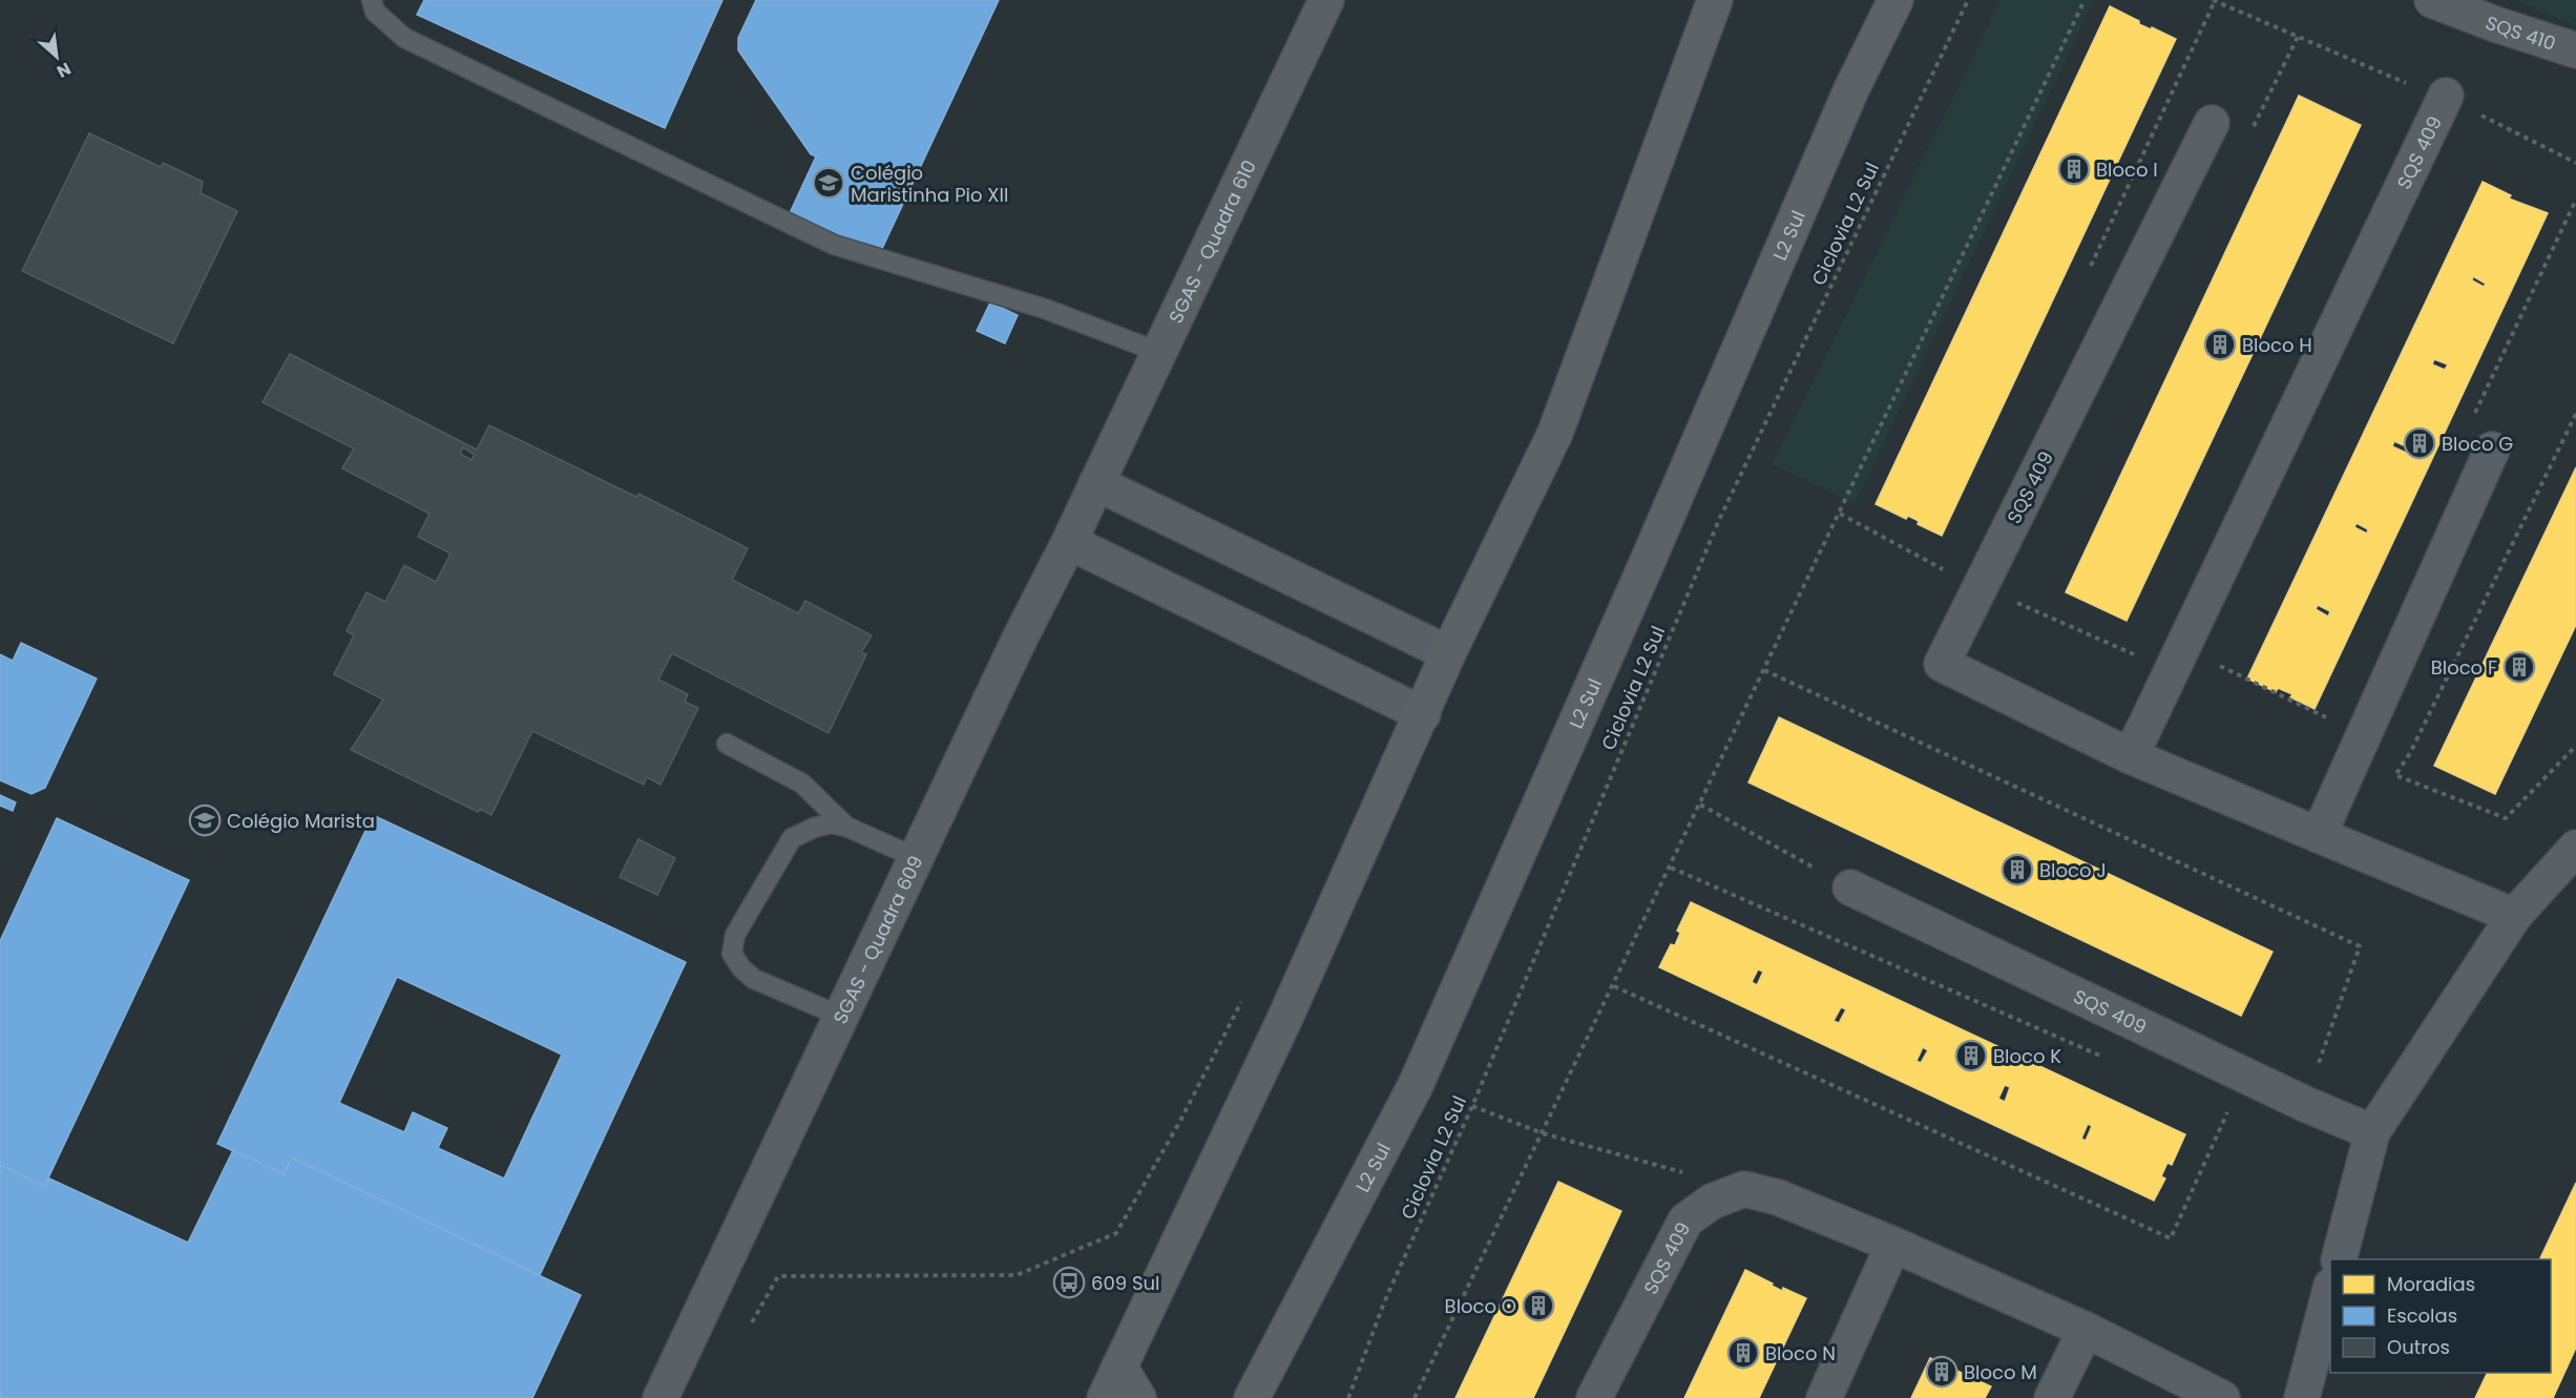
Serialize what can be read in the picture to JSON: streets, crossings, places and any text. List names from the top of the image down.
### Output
{
  "streets": {
    "main road": ["L2 Sul"],
    "street": [
      "SQS 410",
      "SQS 409",
      "SGAS - Quadra 610",
      "SGAS - Quadra 609"
    ],
    "path": ["Ciclovia L2 Sul"]
  },
  "crossings": [
    ["SGAS - Quadra 610", "SGAS - Quadra 609"]
  ],
  "places": {
    "building": [
      "Bloco I",
      "Bloco H",
      "Bloco G",
      "Bloco F",
      "Bloco J",
      "Bloco K",
      "Bloco O",
      "Bloco N",
      "Bloco M"
    ],
    "school or university": ["Colégio Maristinha Pio XII", "Colégio Marista"],
    "bus stop": ["609 Sul"]
  },
  "legend": ["Moradias", "Escolas", "Outros"],
  "north": "bottom right"
}
